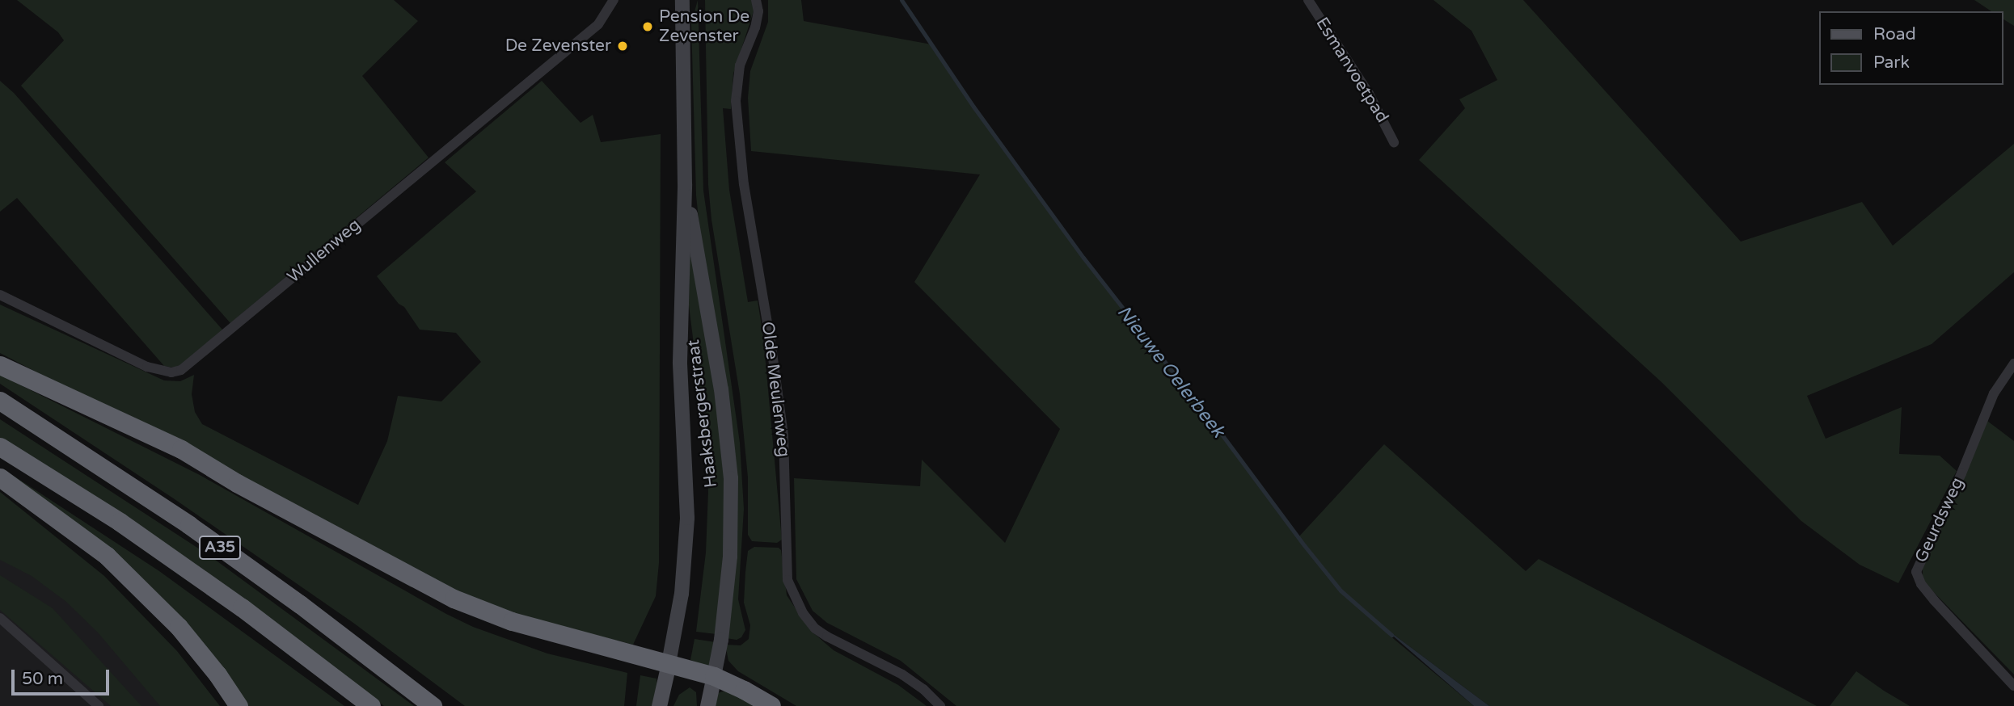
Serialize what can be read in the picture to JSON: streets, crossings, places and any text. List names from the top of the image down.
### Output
{
  "streets": {
    "highway": ["A35"],
    "main road": ["Haaksbergerstraat"],
    "street": [
      "Esmanvoetpad",
      "Wullenweg",
      "Olde Meulenweg",
      "Geurdsweg"
    ]
  },
  "water": ["Nieuwe Oelerbeek"],
  "places": ["Pension De Zevenster", "De Zevenster"],
  "legend": ["Road", "Park"],
  "scale_bar": "50 m"
}
